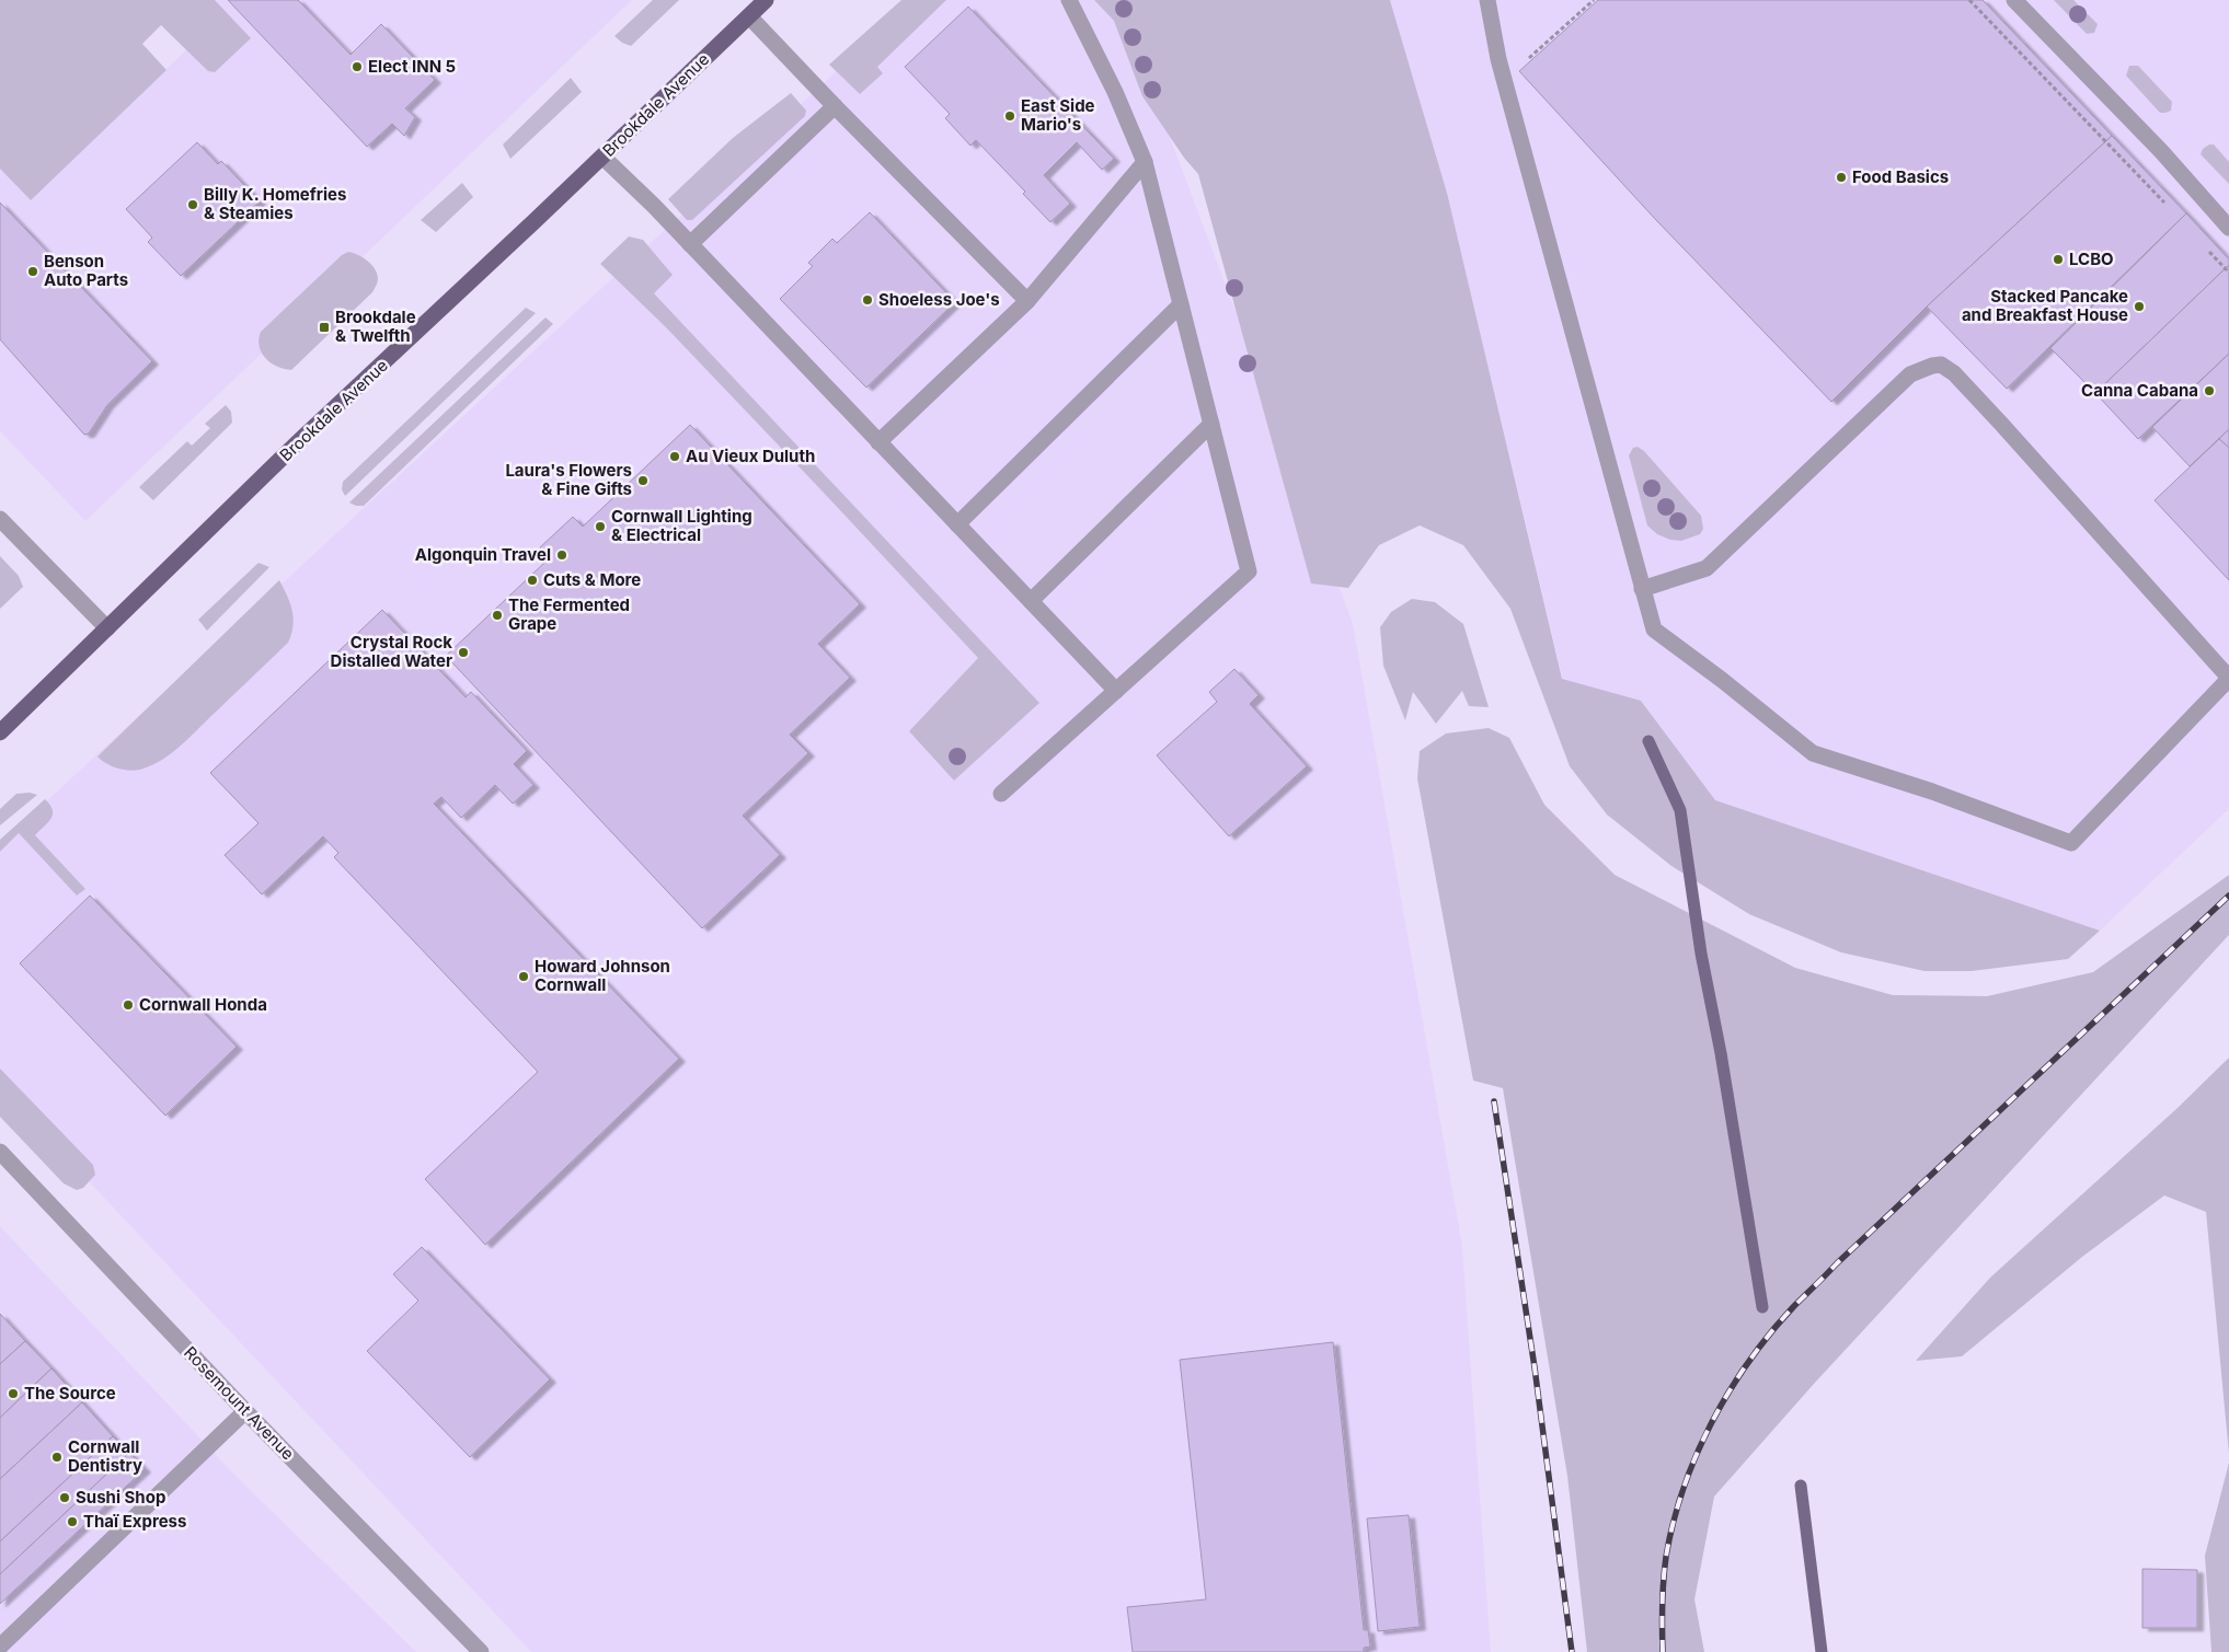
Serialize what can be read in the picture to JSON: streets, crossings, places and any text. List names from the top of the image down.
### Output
{
  "streets": {
    "main road": ["Brookdale Avenue"],
    "street": ["Rosemount Avenue"]
  },
  "places": {
    "other": [
      "Elect INN 5",
      "East Side Mario's",
      "Food Basics",
      "Billy K. Homefries & Steamies",
      "LCBO",
      "Benson Auto Parts",
      "Shoeless Joe's",
      "Stacked Pancake and Breakfast House",
      "Canna Cabana",
      "Au Vieux Duluth",
      "Laura's Flowers & Fine Gifts",
      "Cornwall Lighting & Electrical",
      "Algonquin Travel",
      "Cuts & More",
      "The Fermented Grape",
      "Crystal Rock Distalled Water",
      "Howard Johnson Cornwall",
      "Cornwall Honda",
      "The Source",
      "Cornwall Dentistry",
      "Sushi Shop",
      "Thaï Express"
    ],
    "transit": ["Brookdale & Twelfth"]
  }
}
